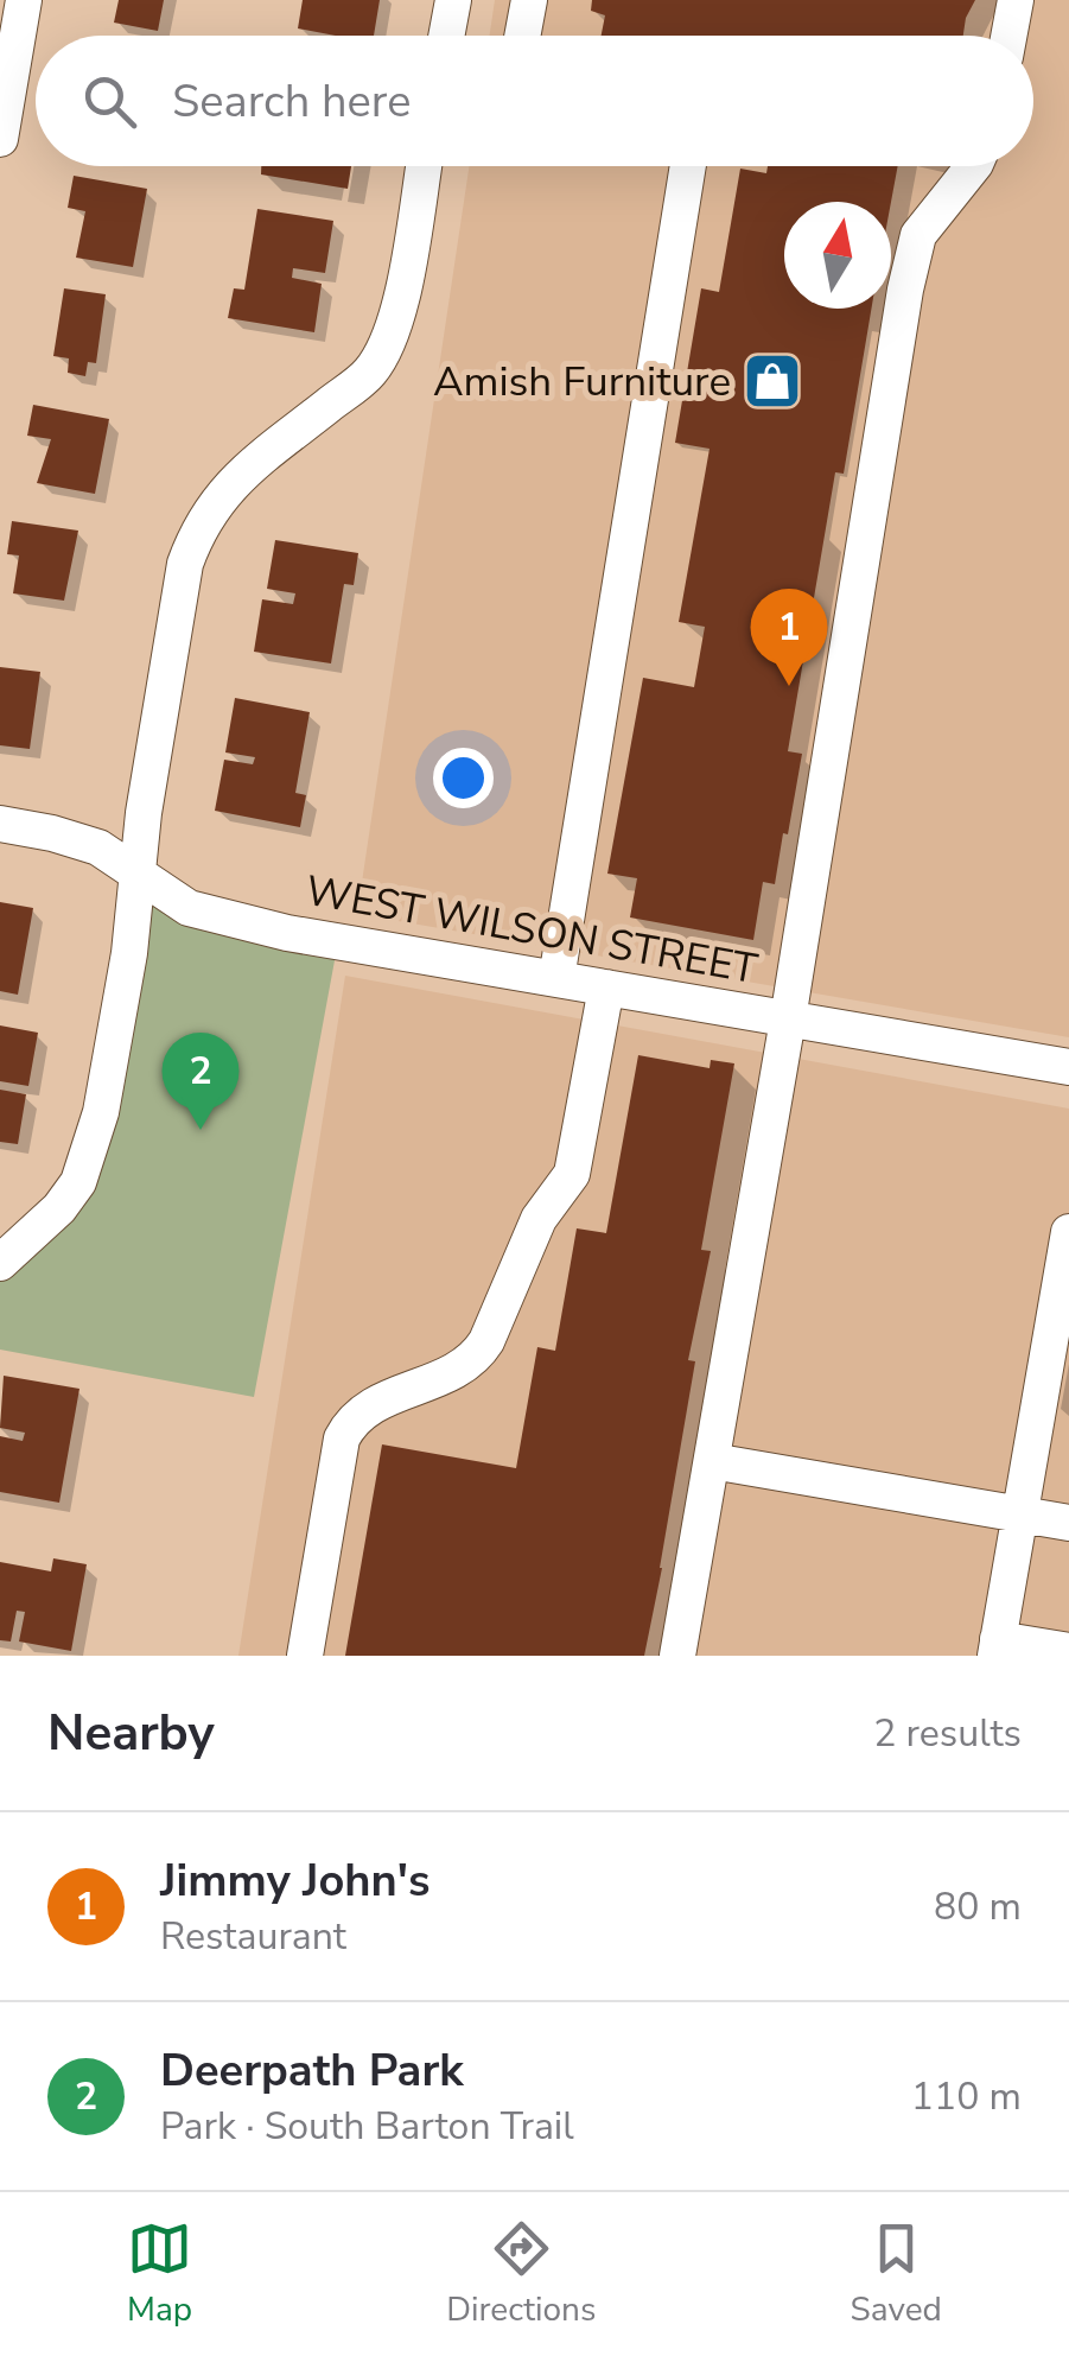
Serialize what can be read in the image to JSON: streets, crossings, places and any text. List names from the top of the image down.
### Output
{
  "streets": {
    "street": ["WEST WILSON STREET"]
  },
  "places": {
    "shop": ["Amish Furniture"]
  },
  "north": "top",
  "page": {
    "search": "Search here",
    "pins": ["1", "2"],
    "heading": ["Nearby", "2 results"],
    "list": [
      {
        "mark": "1",
        "name": "Jimmy John's",
        "note": "Restaurant",
        "value": "80 m"
      },
      {
        "mark": "2",
        "name": "Deerpath Park",
        "note": "Park · South Barton Trail",
        "value": "110 m"
      }
    ],
    "nav": ["Map", "Directions", "Saved"]
  }
}
